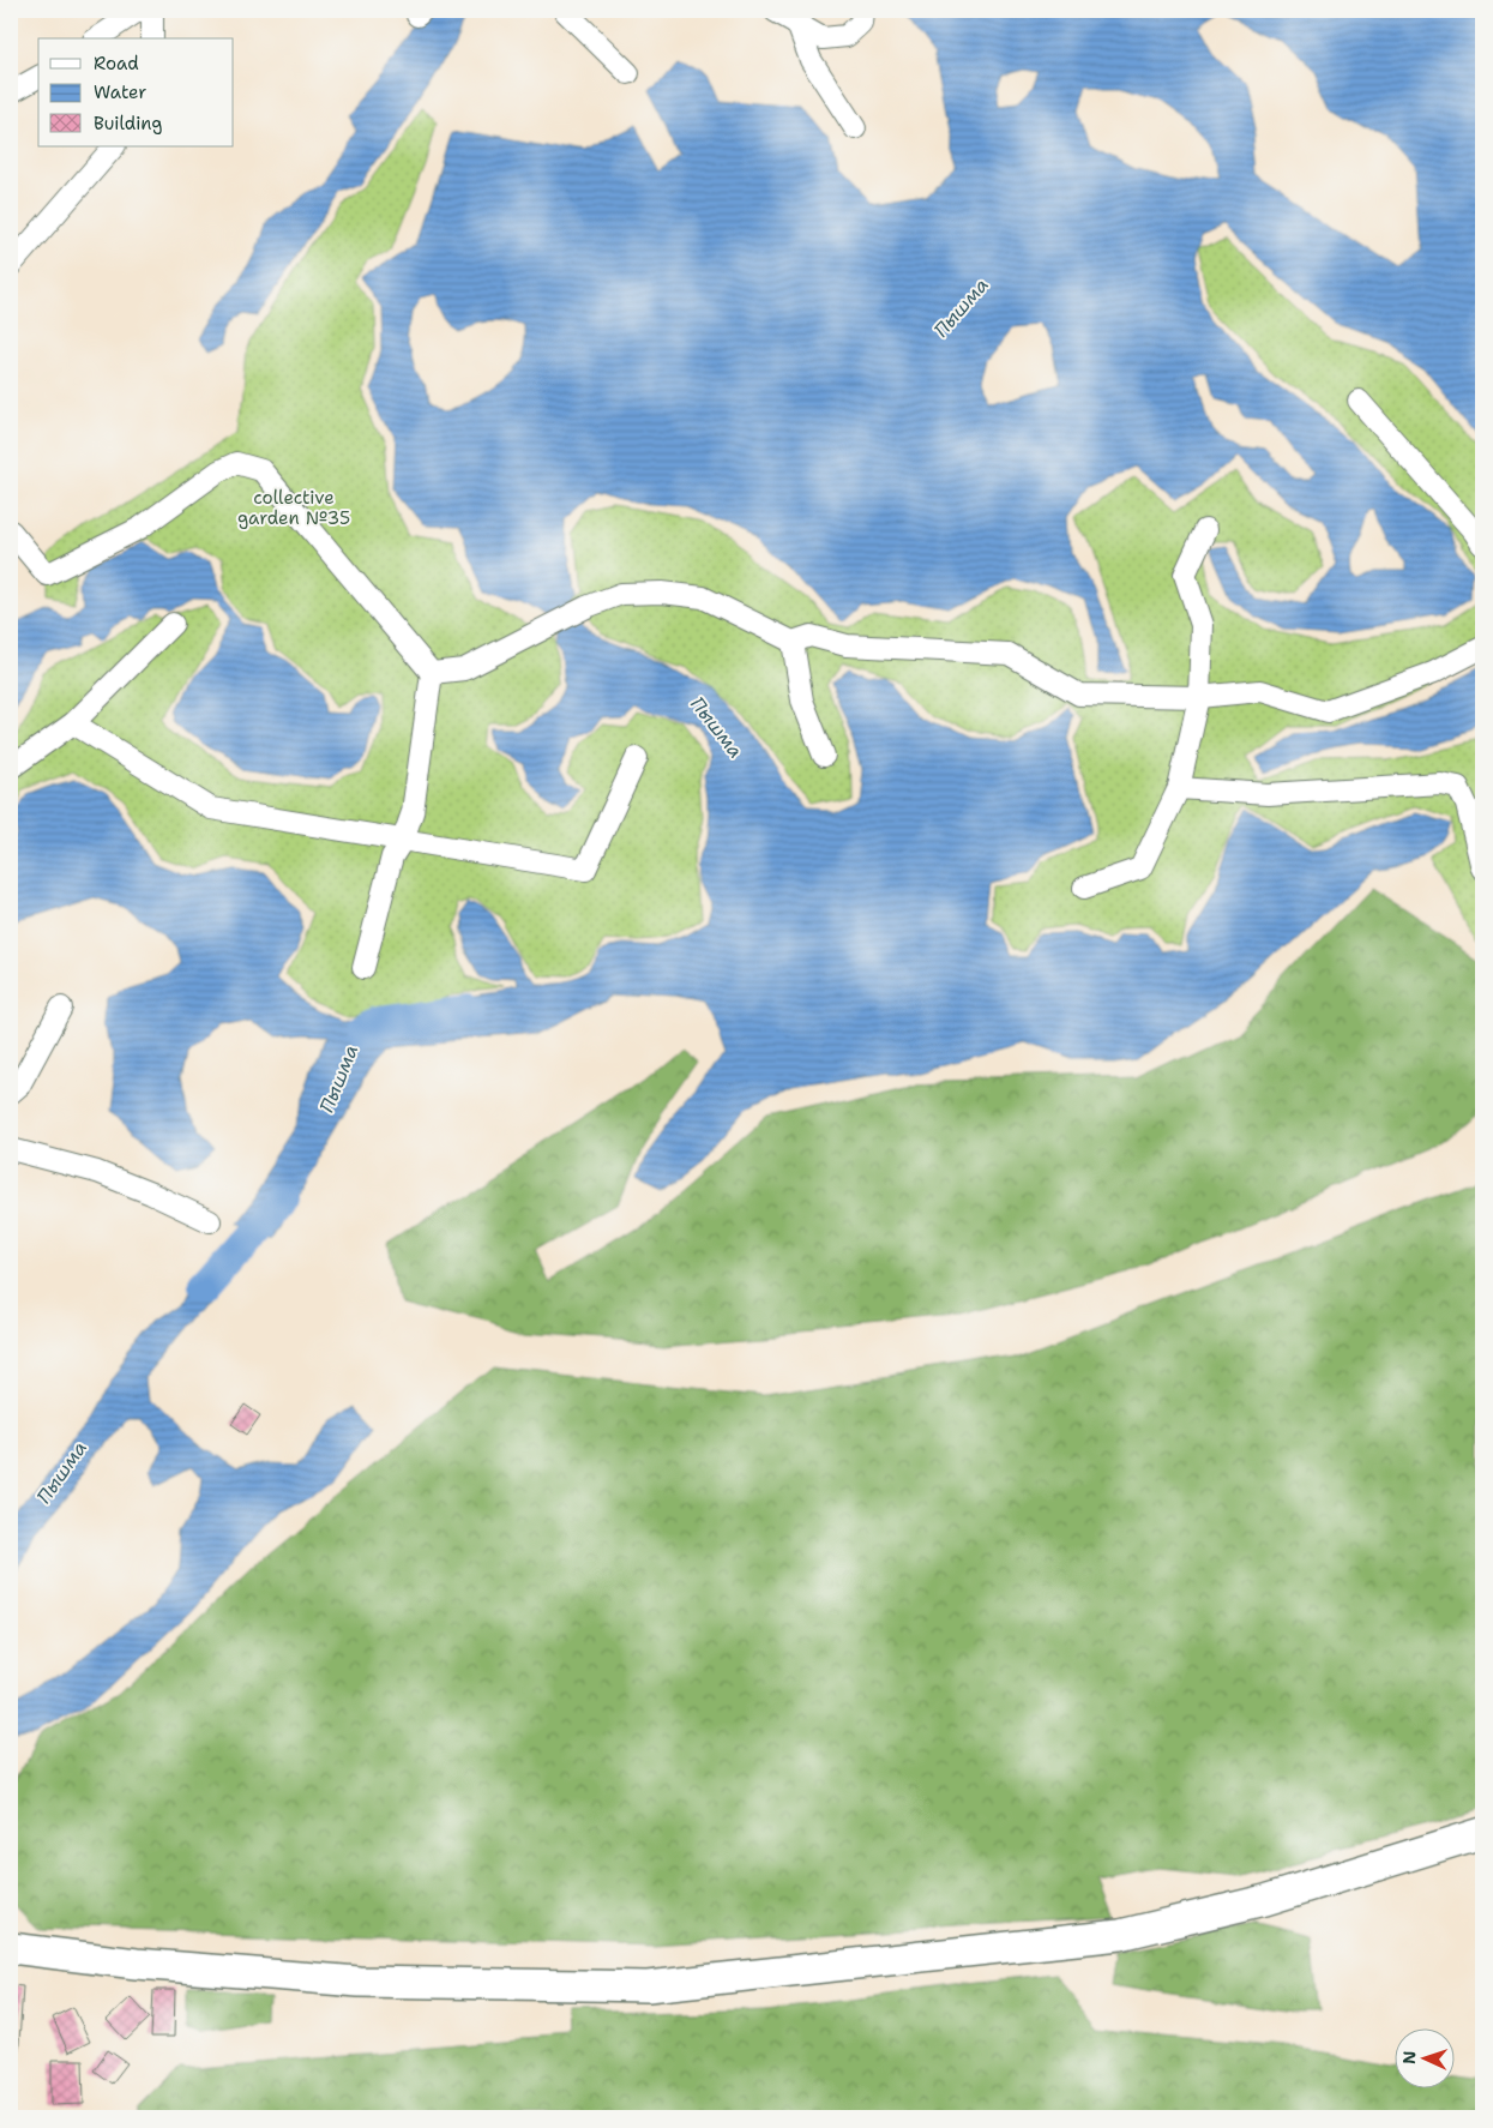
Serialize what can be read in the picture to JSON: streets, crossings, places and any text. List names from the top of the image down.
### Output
{
  "water": ["Пышма"],
  "parks": ["collective garden №35"],
  "legend": ["Road", "Water", "Building"],
  "north": "left"
}
